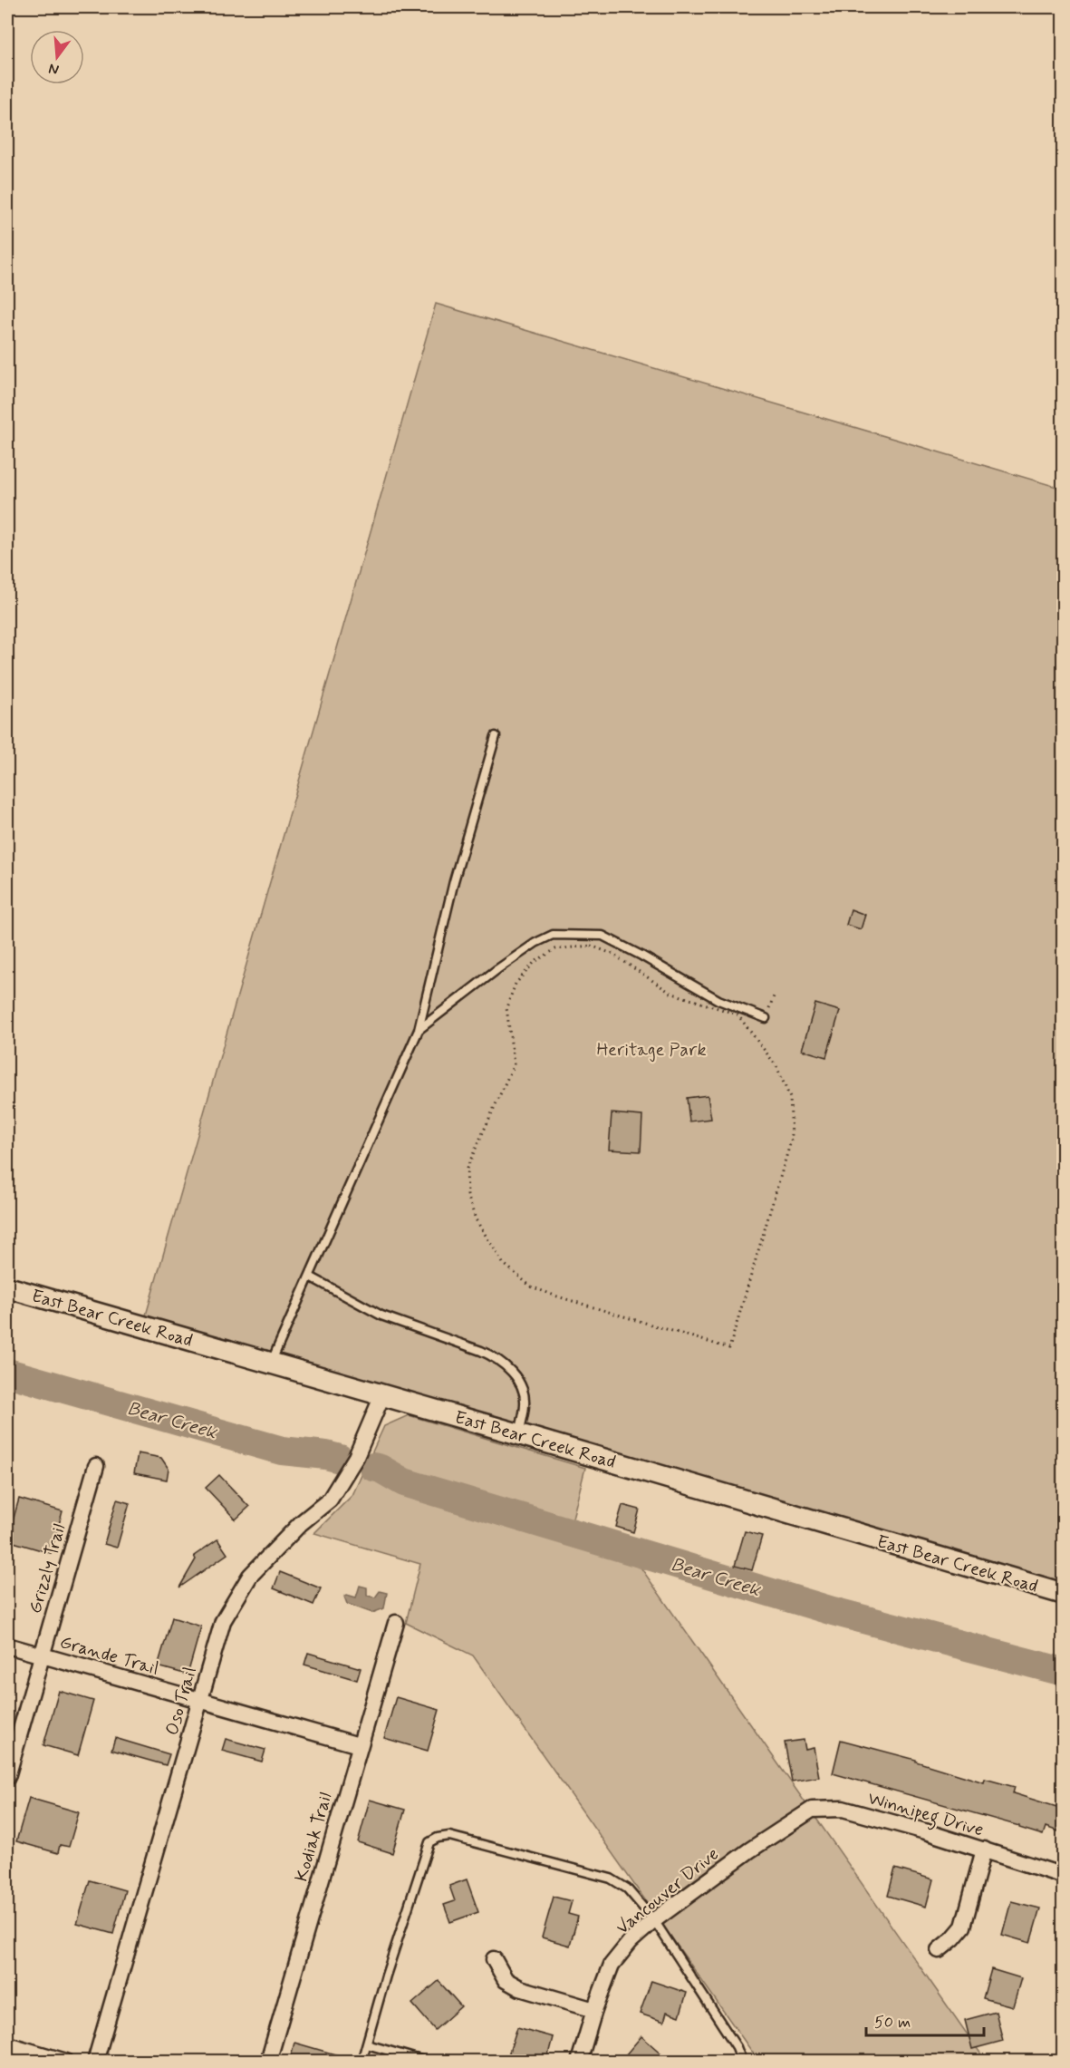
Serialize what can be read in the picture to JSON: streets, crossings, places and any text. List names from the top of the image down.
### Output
{
  "streets": {
    "main road": ["East Bear Creek Road"],
    "street": [
      "Grizzly Trail",
      "Grande Trail",
      "Oso Trail",
      "Winnipeg Drive",
      "Kodiak Trail",
      "Vancouver Drive"
    ]
  },
  "crossings": [
    ["East Bear Creek Road", "Oso Trail"],
    ["Grizzly Trail", "Grande Trail"],
    ["Grande Trail", "Oso Trail"],
    ["Grande Trail", "Kodiak Trail"],
    ["Winnipeg Drive", "Vancouver Drive"]
  ],
  "water": ["Bear Creek"],
  "parks": ["Heritage Park"],
  "scale_bar": "50 m",
  "north": "bottom"
}
